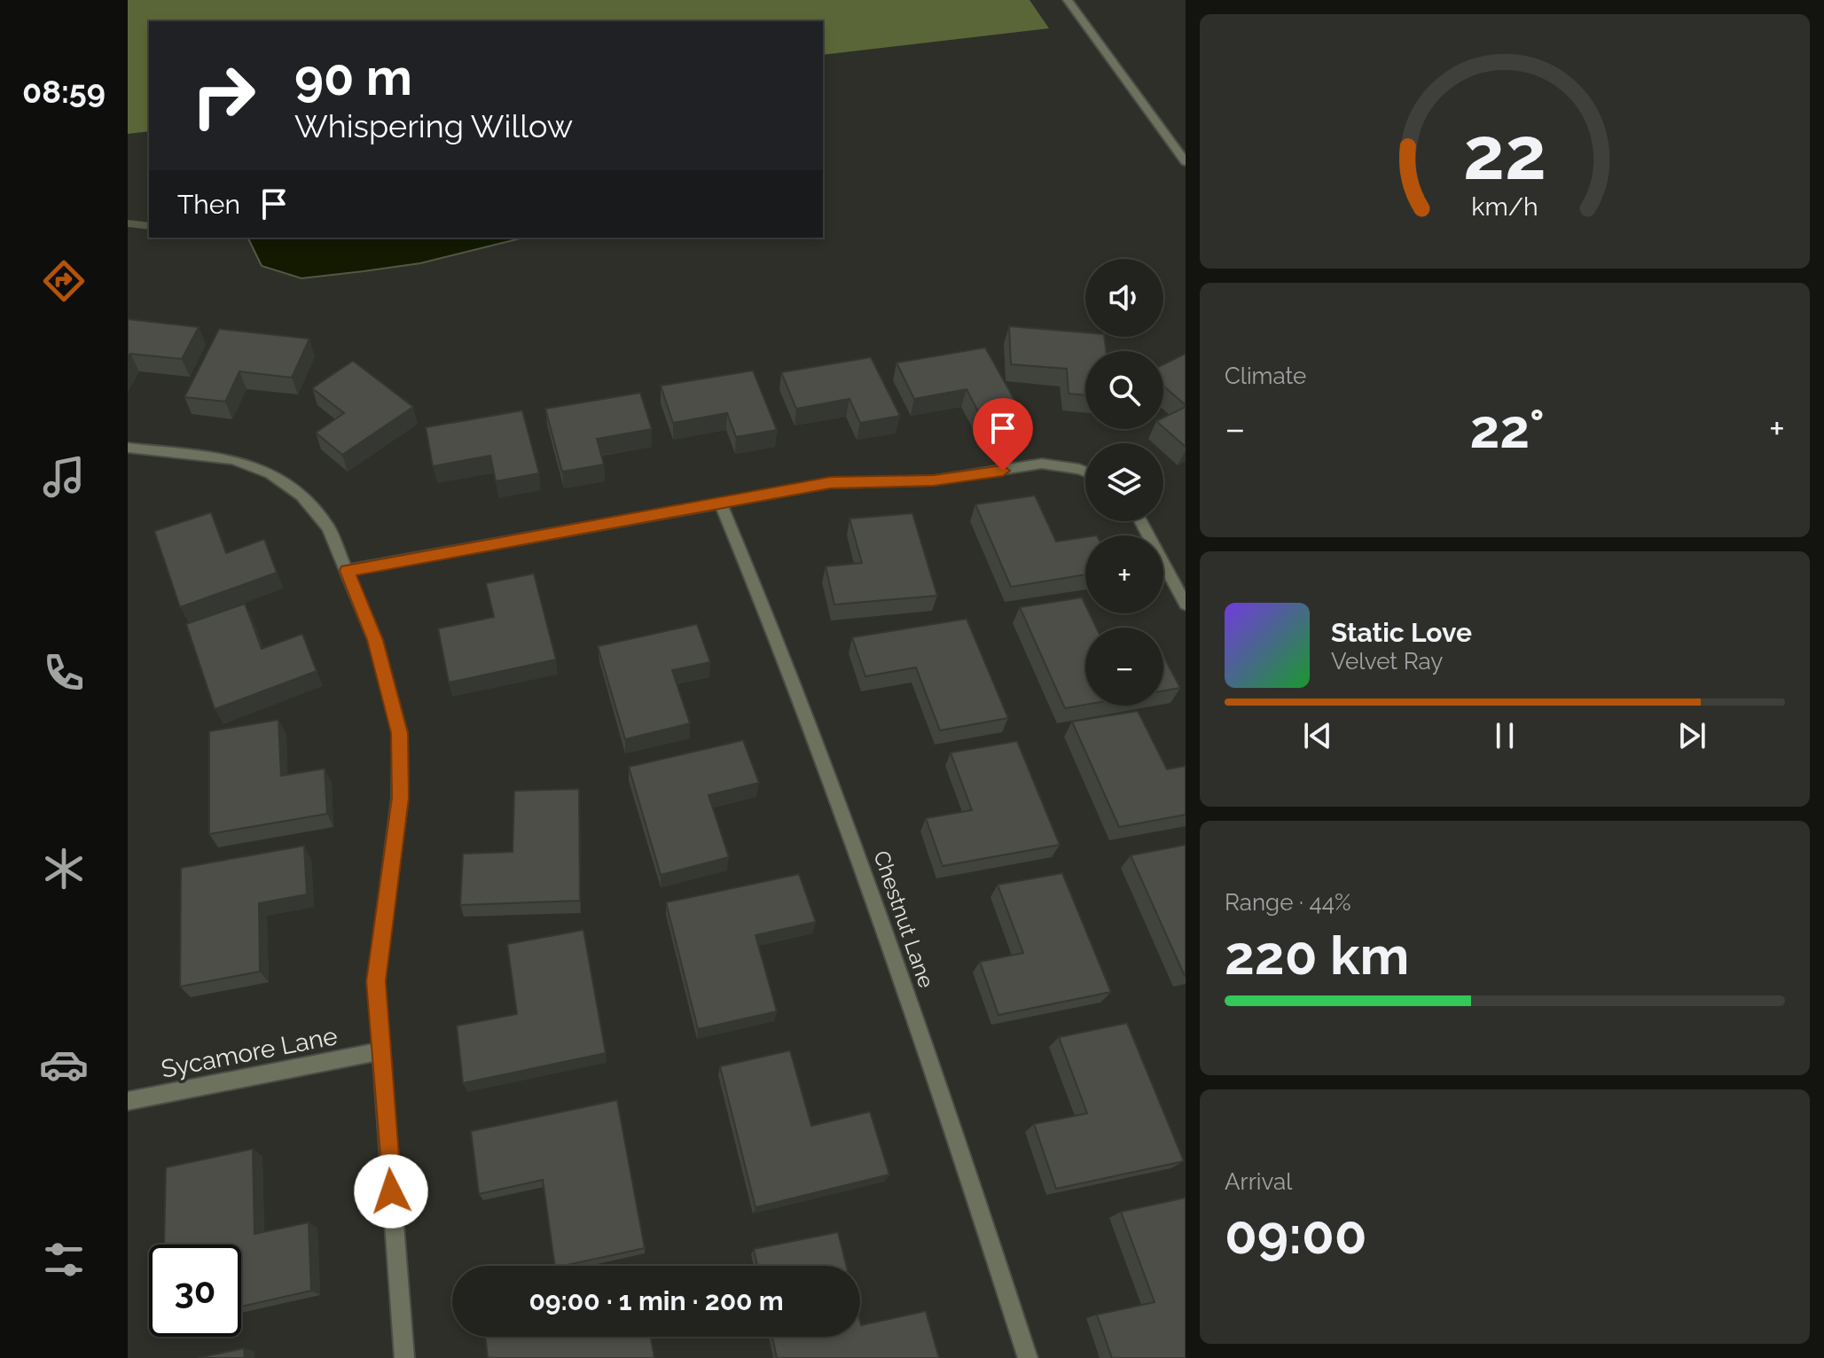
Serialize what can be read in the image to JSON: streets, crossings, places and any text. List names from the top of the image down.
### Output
{
  "streets": {
    "street": ["Chestnut Lane", "Sycamore Lane"]
  },
  "page": {
    "tabs": "08:59",
    "turn": ["90 m", "Whispering Willow"],
    "then": "Then",
    "map_buttons": ["+", "−"],
    "tile": [
      "Climate",
      ["Range · 44%", "220 km"],
      ["Arrival", "09:00"]
    ],
    "heat": ["−", "22°", "+"],
    "song": ["Static Love", "Velvet Ray"],
    "limit": "30",
    "trip": "09:00 · 1 min · 200 m",
    "gauge": ["22", "km/h"]
  }
}
